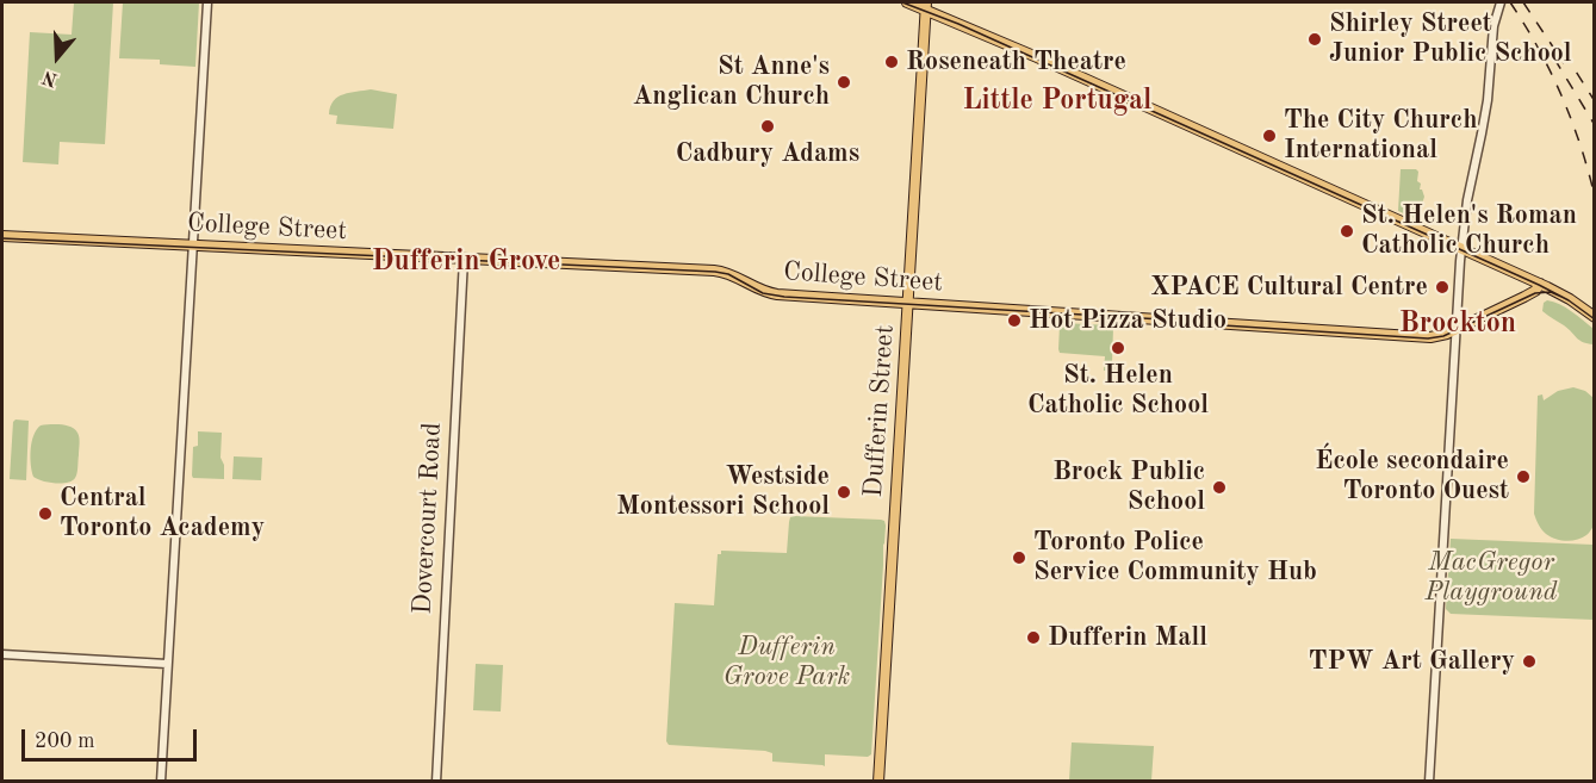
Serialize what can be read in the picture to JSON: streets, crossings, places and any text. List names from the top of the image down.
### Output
{
  "streets": {
    "main road": ["College Street", "Dufferin Street"],
    "street": ["Dovercourt Road"]
  },
  "crossings": [
    ["College Street", "Dufferin Street"],
    ["College Street", "Dovercourt Road"]
  ],
  "districts": ["Little Portugal", "Dufferin Grove", "Brockton"],
  "parks": ["MacGregor Playground", "Dufferin Grove Park"],
  "places": [
    "Shirley Street Junior Public School",
    "Roseneath Theatre",
    "St Anne's Anglican Church",
    "Cadbury Adams",
    "The City Church International",
    "St. Helen's Roman Catholic Church",
    "XPACE Cultural Centre",
    "Hot Pizza Studio",
    "St. Helen Catholic School",
    "École secondaire Toronto Ouest",
    "Brock Public School",
    "Westside Montessori School",
    "Central Toronto Academy",
    "Toronto Police Service Community Hub",
    "Dufferin Mall",
    "TPW Art Gallery"
  ],
  "scale_bar": "200 m",
  "north": "bottom"
}
